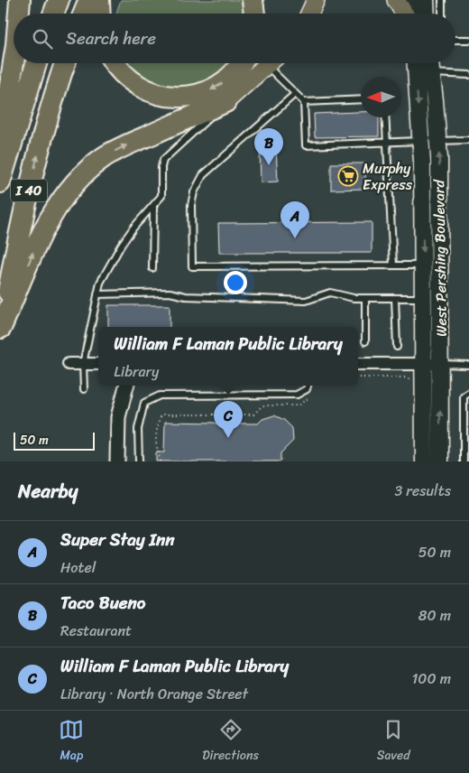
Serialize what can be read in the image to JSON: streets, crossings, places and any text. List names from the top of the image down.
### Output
{
  "streets": {
    "highway": ["I 40"],
    "main road": ["West Pershing Boulevard"]
  },
  "places": {
    "supermarket": ["Murphy Express"]
  },
  "scale_bar": "50 m",
  "north": "left",
  "page": {
    "search": "Search here",
    "pins": ["B", "A", "C"],
    "popup": ["William F Laman Public Library", "Library"],
    "scale": "50 m",
    "heading": ["Nearby", "3 results"],
    "list": [
      {
        "mark": "A",
        "name": "Super Stay Inn",
        "note": "Hotel",
        "value": "50 m"
      },
      {
        "mark": "B",
        "name": "Taco Bueno",
        "note": "Restaurant",
        "value": "80 m"
      },
      {
        "mark": "C",
        "name": "William F Laman Public Library",
        "note": "Library · North Orange Street",
        "value": "100 m"
      }
    ],
    "nav": ["Map", "Directions", "Saved"]
  }
}
